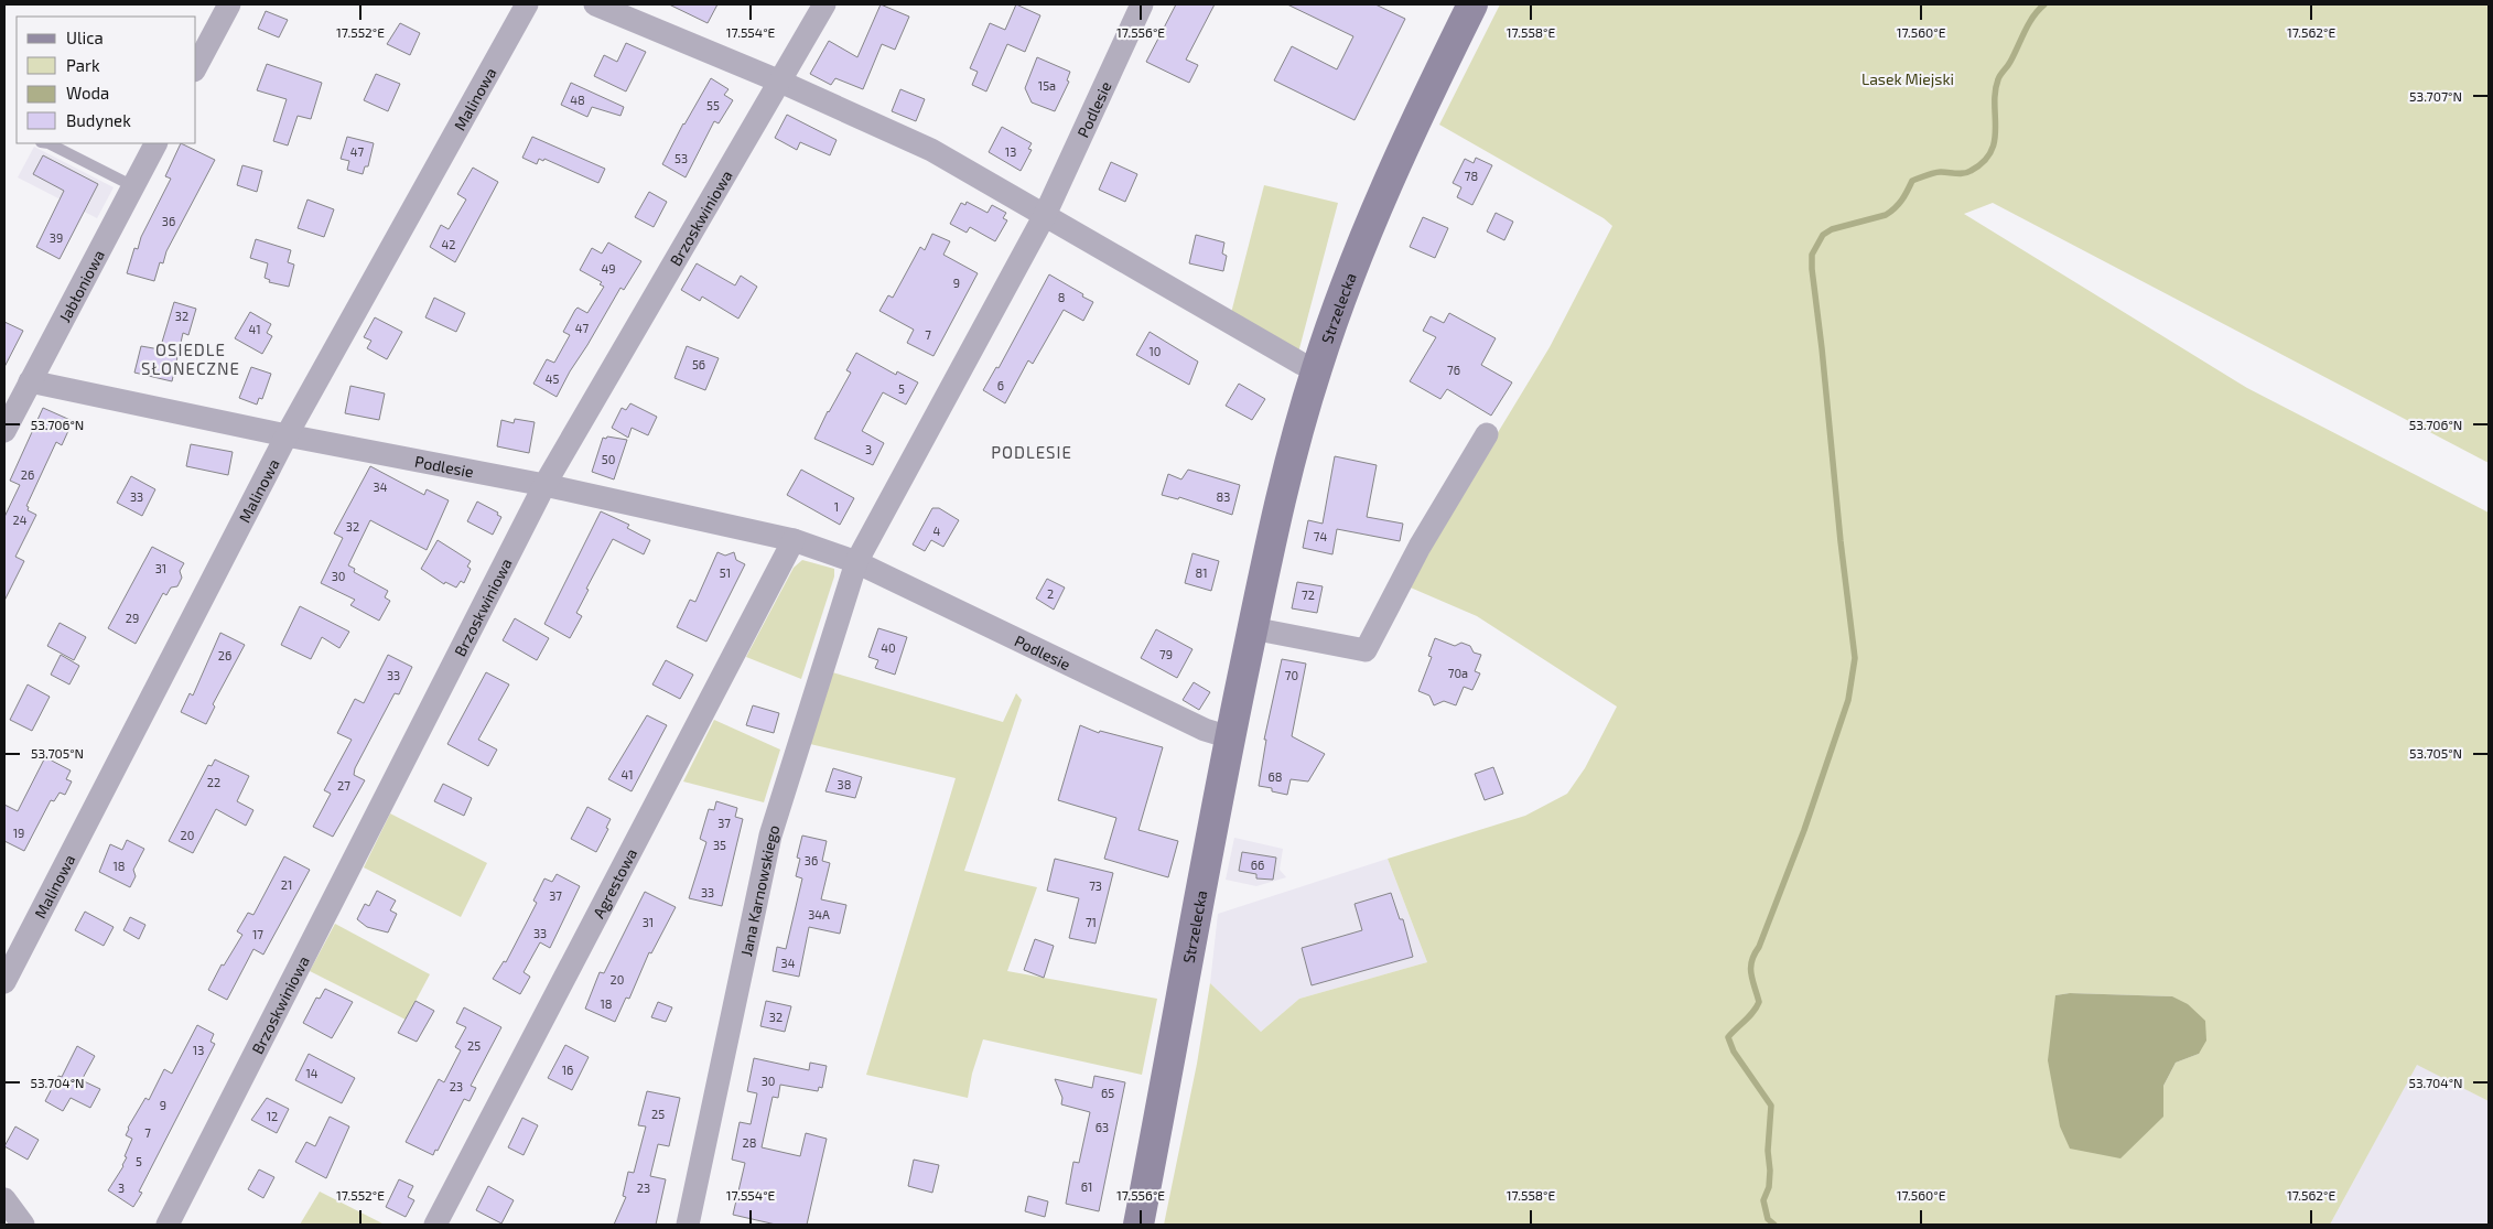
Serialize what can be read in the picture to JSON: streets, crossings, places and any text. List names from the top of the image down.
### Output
{
  "streets": {
    "street": [
      "Malinowa",
      "Podlesie",
      "Brzoskwiniowa",
      "Jabłoniowa",
      "Strzelecka",
      "Agrestowa",
      "Jana Karnowskiego"
    ]
  },
  "crossings": [
    ["Malinowa", "Podlesie"],
    ["Podlesie", "Brzoskwiniowa"],
    ["Podlesie", "Jabłoniowa"],
    ["Podlesie", "Strzelecka"],
    ["Podlesie", "Agrestowa"],
    ["Podlesie", "Jana Karnowskiego"]
  ],
  "districts": ["OSIEDLE SŁONECZNE", "PODLESIE"],
  "parks": ["Lasek Miejski"],
  "house_numbers": [
    "15a",
    "48",
    "55",
    "47",
    "13",
    "53",
    "78",
    "36",
    "39",
    "42",
    "49",
    "9",
    "8",
    "32",
    "47",
    "41",
    "7",
    "10",
    "56",
    "76",
    "45",
    "6",
    "5",
    "3",
    "50",
    "26",
    "34",
    "33",
    "83",
    "1",
    "24",
    "32",
    "4",
    "74",
    "31",
    "51",
    "81",
    "30",
    "2",
    "72",
    "29",
    "40",
    "79",
    "26",
    "70a",
    "33",
    "70",
    "41",
    "68",
    "22",
    "38",
    "27",
    "37",
    "19",
    "20",
    "35",
    "36",
    "66",
    "18",
    "21",
    "73",
    "33",
    "37",
    "34A",
    "31",
    "71",
    "33",
    "17",
    "34",
    "20",
    "18",
    "32",
    "25",
    "13",
    "16",
    "14",
    "30",
    "23",
    "65",
    "9",
    "25",
    "12",
    "63",
    "7",
    "28",
    "5",
    "61",
    "3",
    "23"
  ],
  "legend": [
    "Ulica",
    "Park",
    "Woda",
    "Budynek"
  ],
  "coordinates": [
    "17.552°E",
    "17.554°E",
    "17.556°E",
    "17.558°E",
    "17.560°E",
    "17.562°E",
    "53.707°N",
    "53.706°N",
    "53.705°N",
    "53.704°N"
  ]
}
